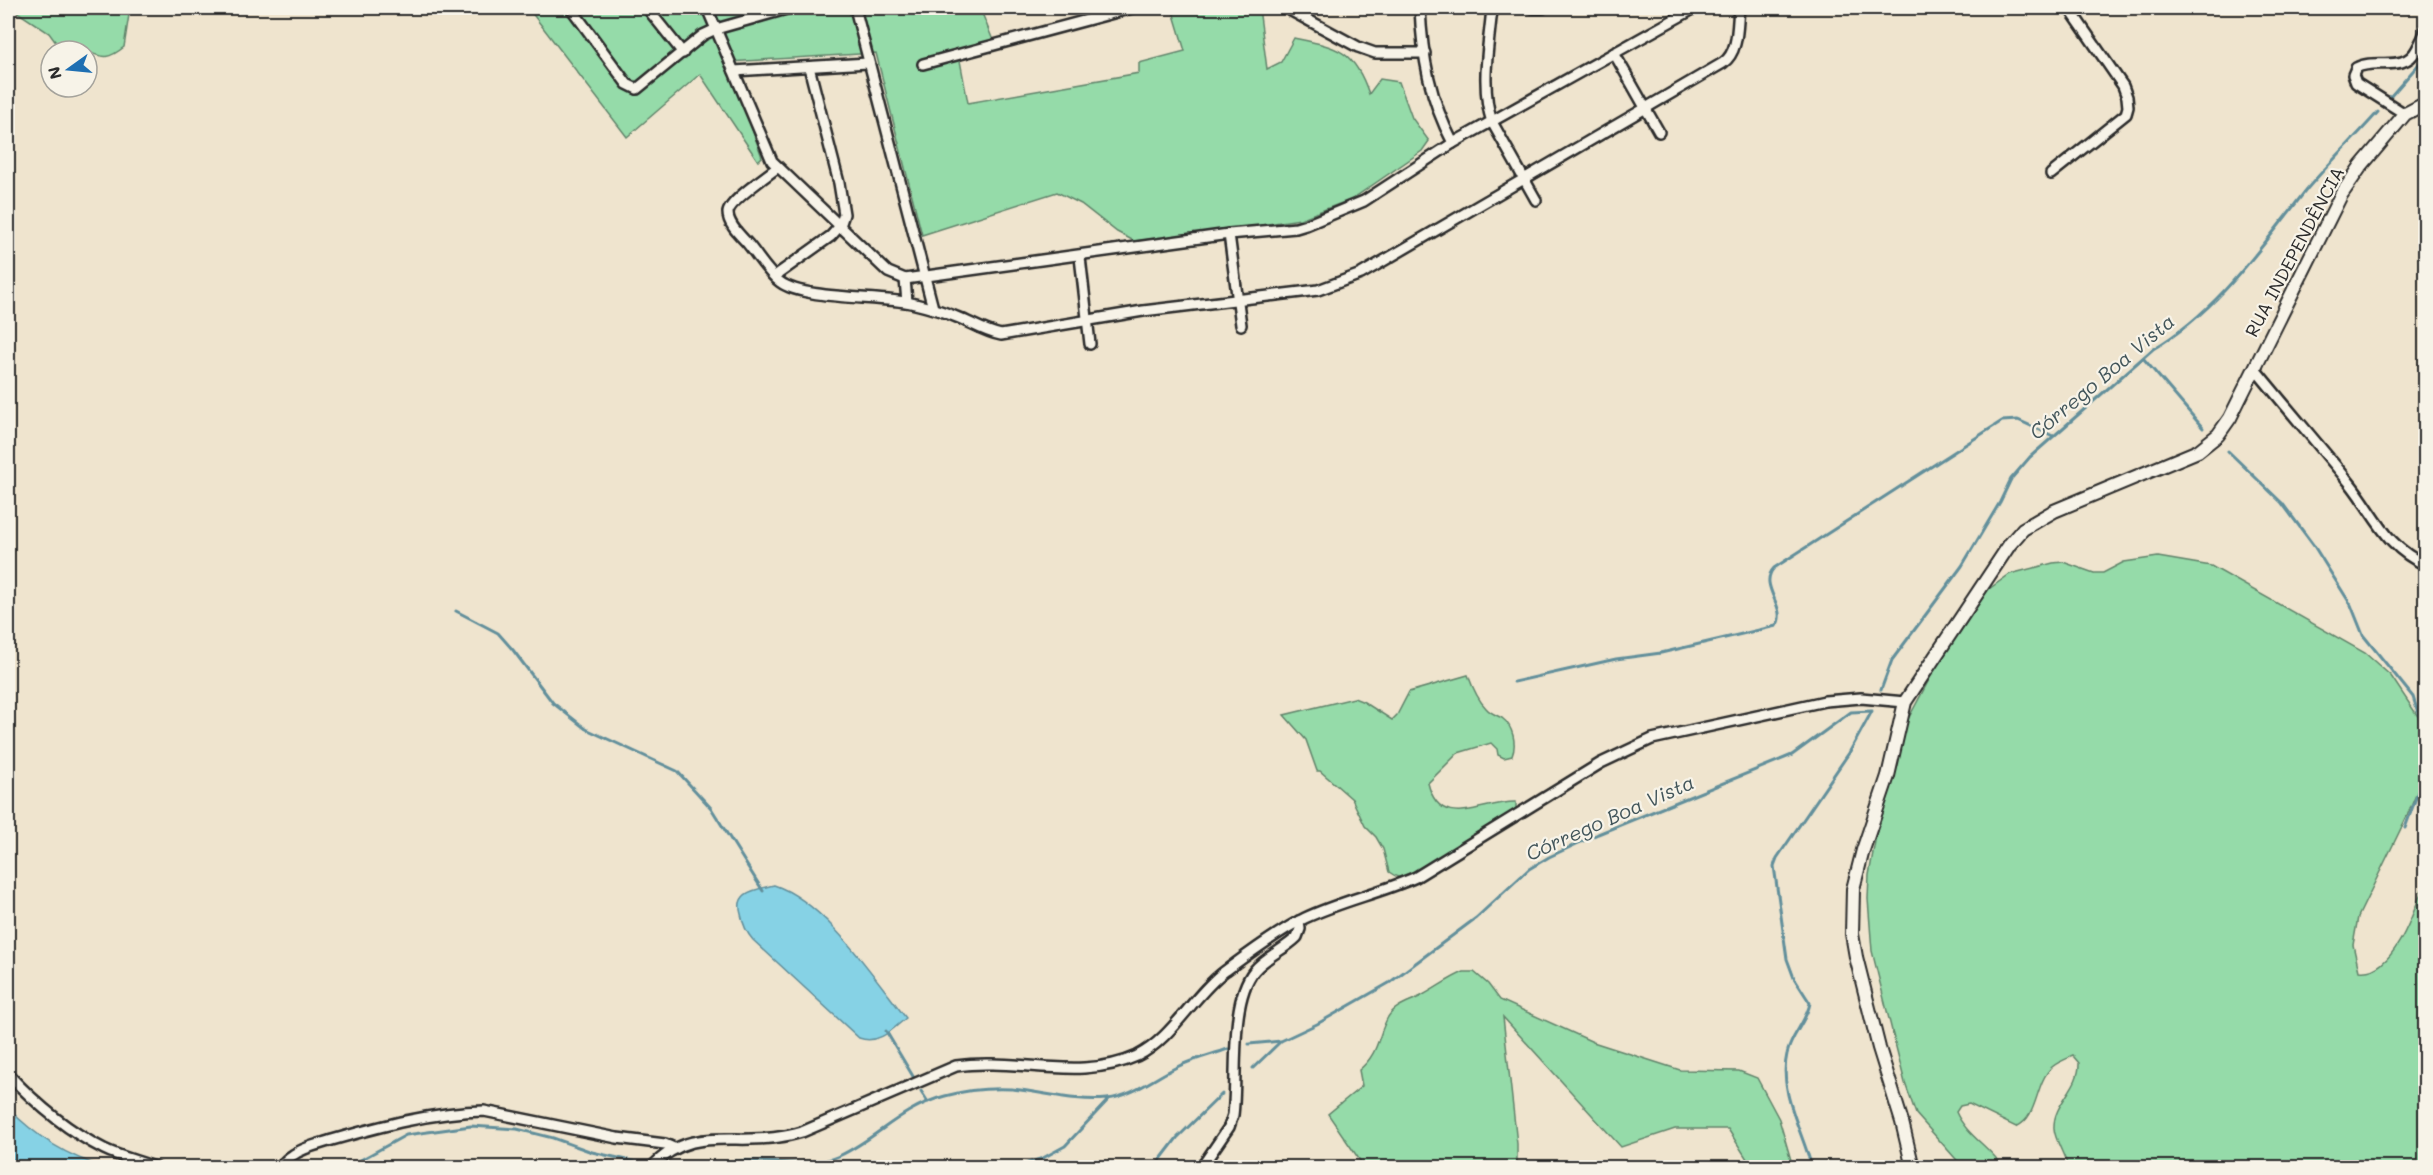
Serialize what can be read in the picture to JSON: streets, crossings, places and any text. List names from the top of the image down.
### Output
{
  "streets": {
    "street": ["RUA INDEPENDÊNCIA"]
  },
  "water": ["Córrego Boa Vista"],
  "north": "left"
}
